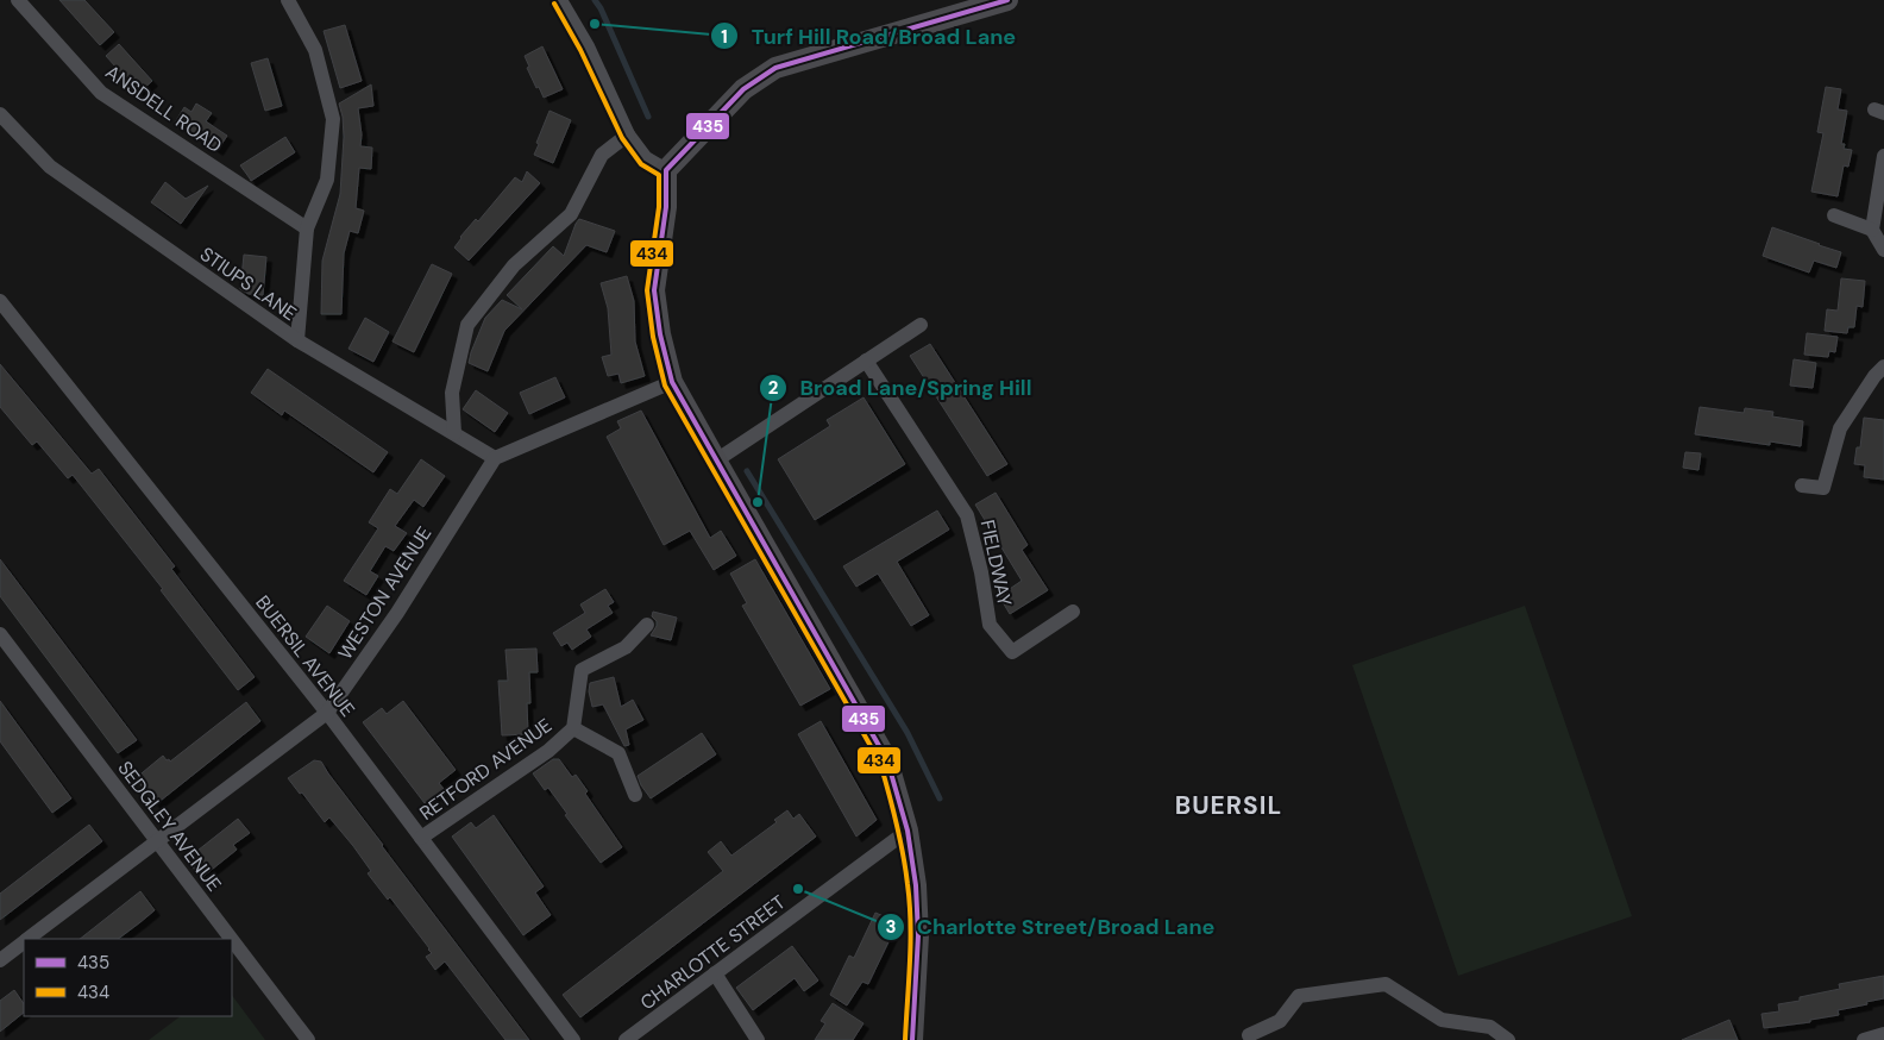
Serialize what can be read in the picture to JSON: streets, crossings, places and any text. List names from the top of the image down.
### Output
{
  "streets": {
    "street": [
      "ANSDELL ROAD",
      "STIUPS LANE",
      "FIELDWAY",
      "WESTON AVENUE",
      "BUERSIL AVENUE",
      "RETFORD AVENUE",
      "SEDGLEY AVENUE",
      "CHARLOTTE STREET"
    ]
  },
  "crossings": [
    ["STIUPS LANE", "WESTON AVENUE"],
    ["WESTON AVENUE", "BUERSIL AVENUE"],
    ["WESTON AVENUE", "SEDGLEY AVENUE"],
    ["BUERSIL AVENUE", "RETFORD AVENUE"]
  ],
  "districts": ["BUERSIL"],
  "places": ["Turf Hill Road/Broad Lane", "Broad Lane/Spring Hill", "Charlotte Street/Broad Lane"],
  "lines": ["transit line 435", "transit line 434"],
  "legend": ["435", "434"]
}
